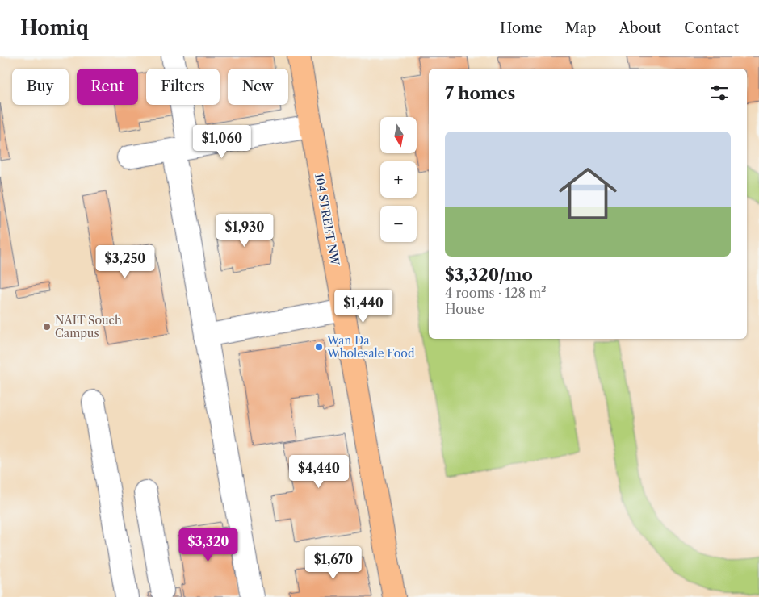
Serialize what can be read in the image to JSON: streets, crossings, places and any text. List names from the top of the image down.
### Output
{
  "streets": {
    "main road": ["104 STREET NW"]
  },
  "places": ["NAIT Souch Campus", "Wan Da Wholesale Food"],
  "north": "bottom",
  "page": {
    "header": "Homiq",
    "nav": [
      "Home",
      "Map",
      "About",
      "Contact"
    ],
    "chip": [
      "Buy",
      "Rent",
      "Filters",
      "New"
    ],
    "heading": "7 homes",
    "map_buttons": ["+", "−"],
    "list": [
      {
        "name": "$3,320/mo",
        "note": "4 rooms · 128 m² · House"
      }
    ],
    "price": [
      "$1,060",
      "$1,930",
      "$3,250",
      "$1,440",
      "$4,440",
      "$3,320",
      "$1,670"
    ]
  }
}
